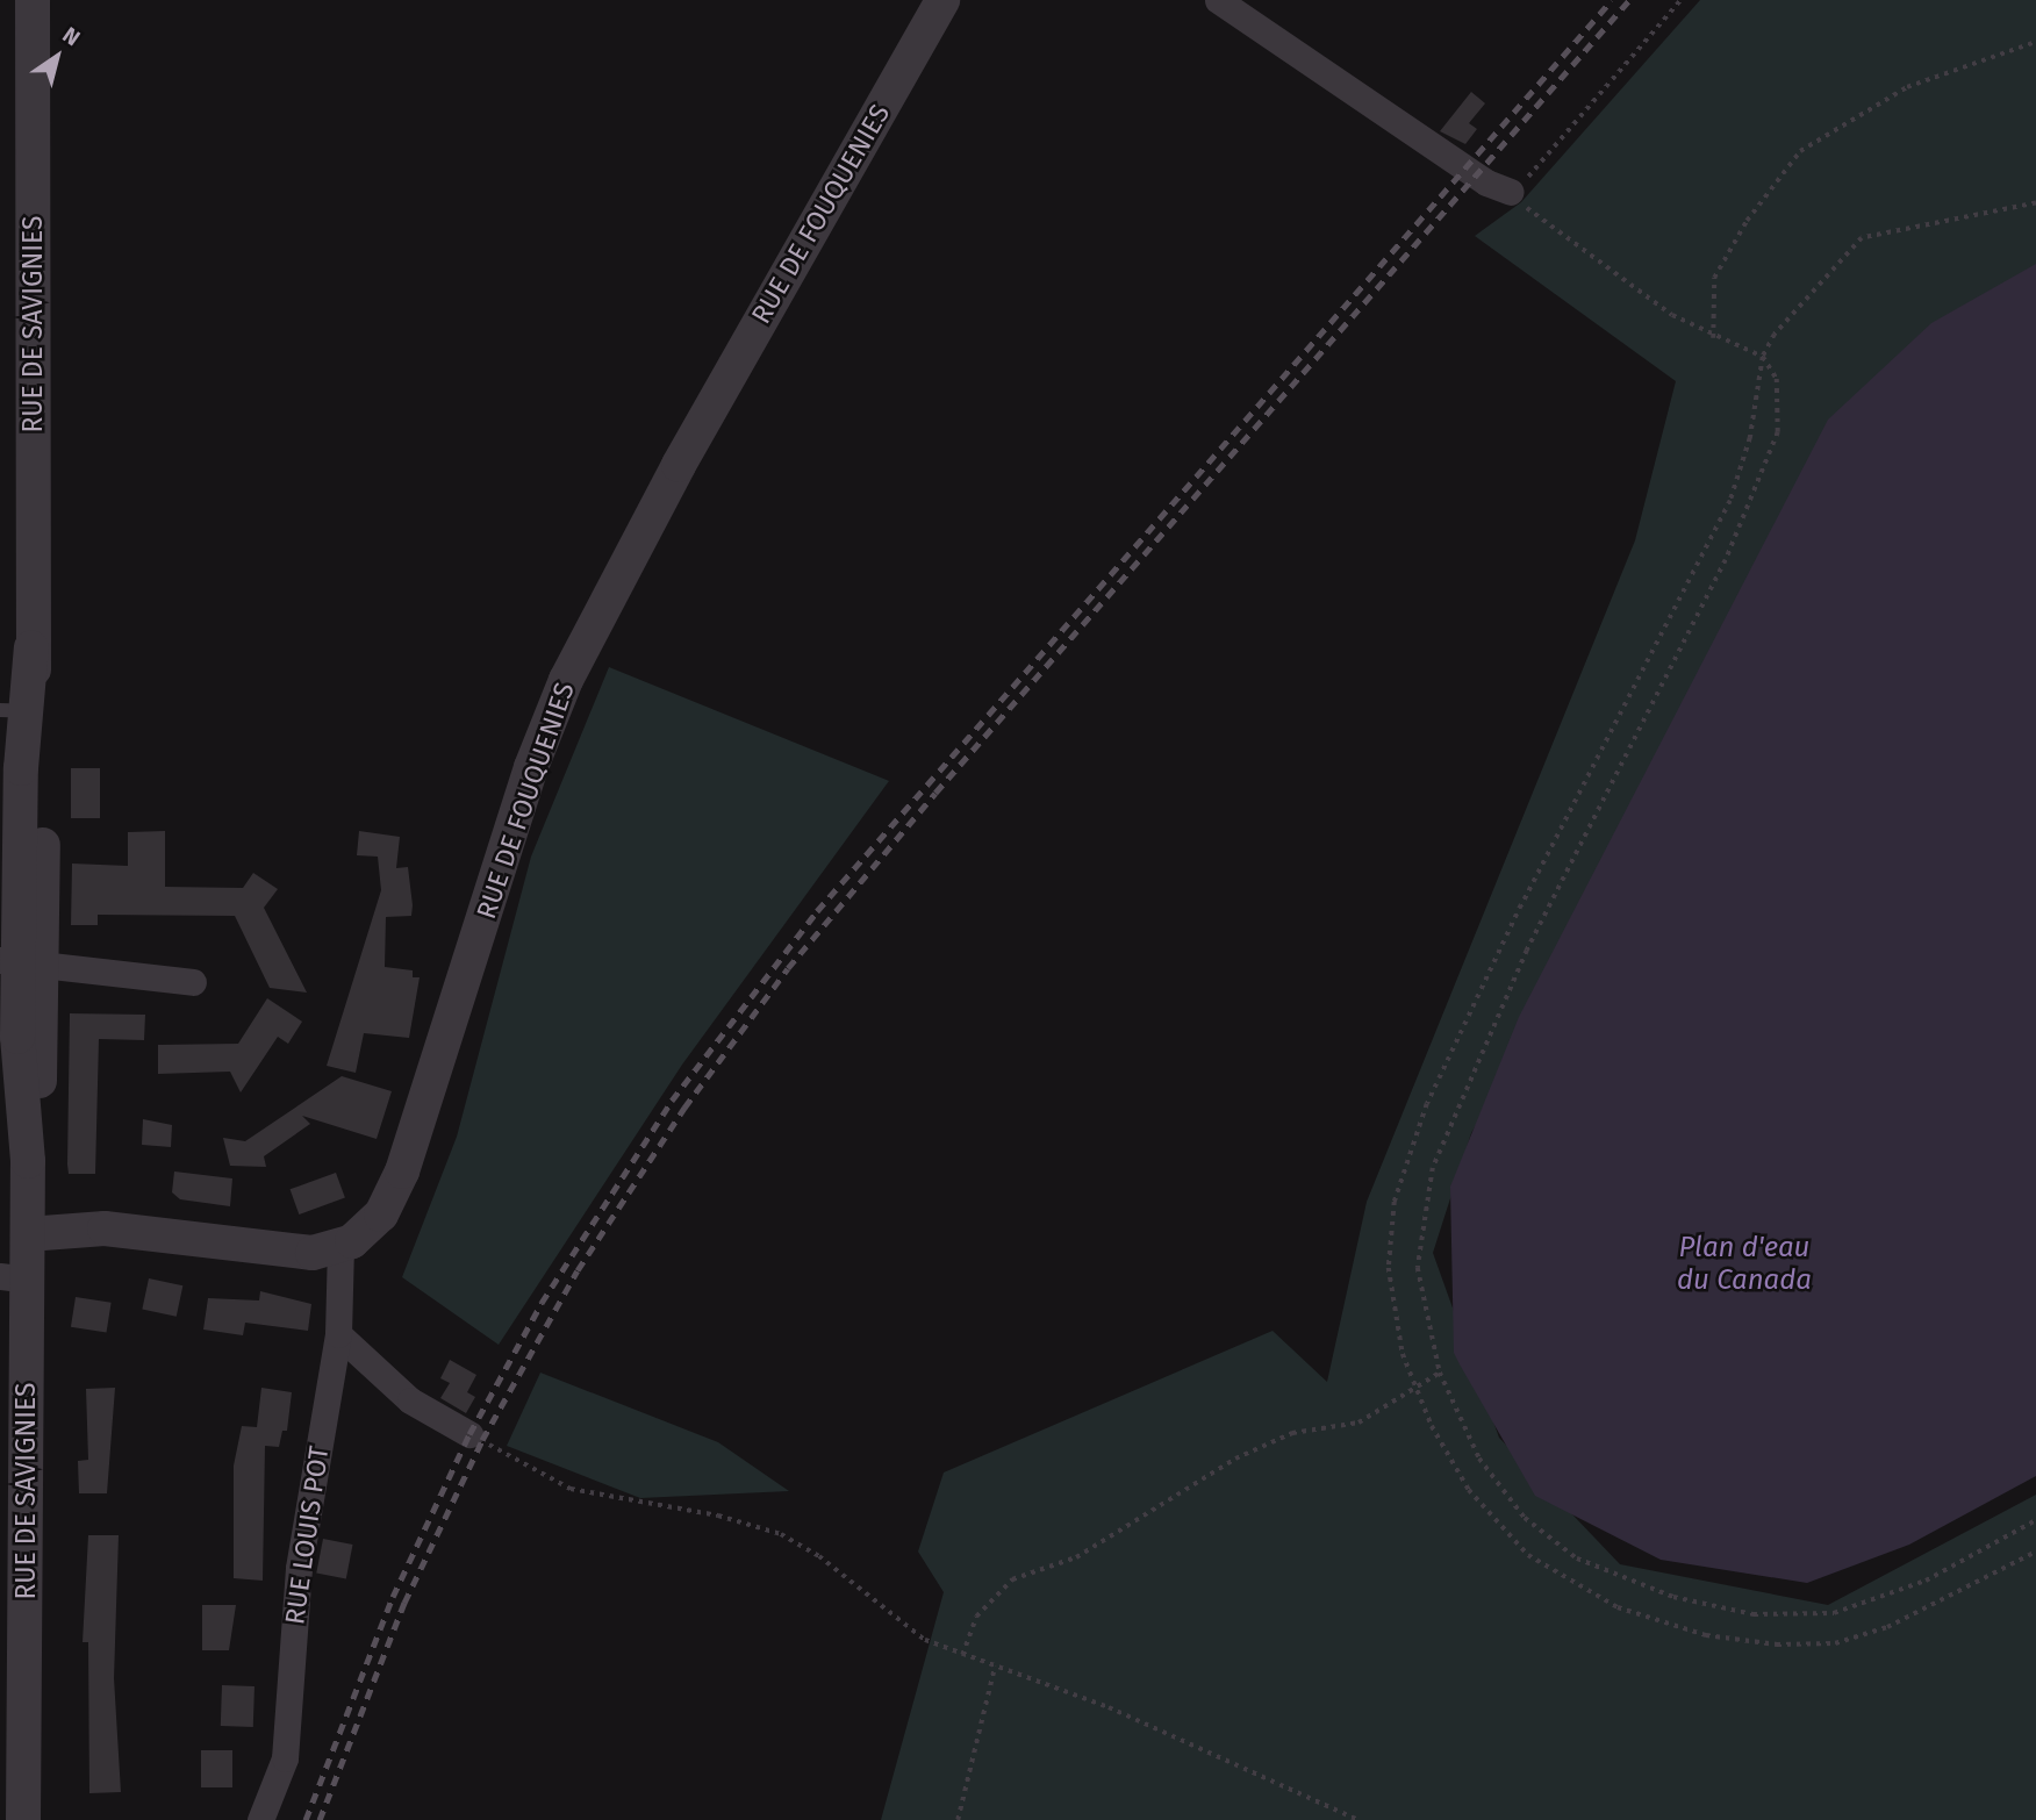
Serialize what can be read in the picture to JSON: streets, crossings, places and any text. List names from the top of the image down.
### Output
{
  "streets": {
    "street": ["RUE DE FOUQUENIES", "RUE DE SAVIGNIES", "RUE LOUIS POT"]
  },
  "crossings": [
    ["RUE DE FOUQUENIES", "RUE LOUIS POT"]
  ],
  "water": ["Plan d'eau du Canada"],
  "north": "top right"
}
